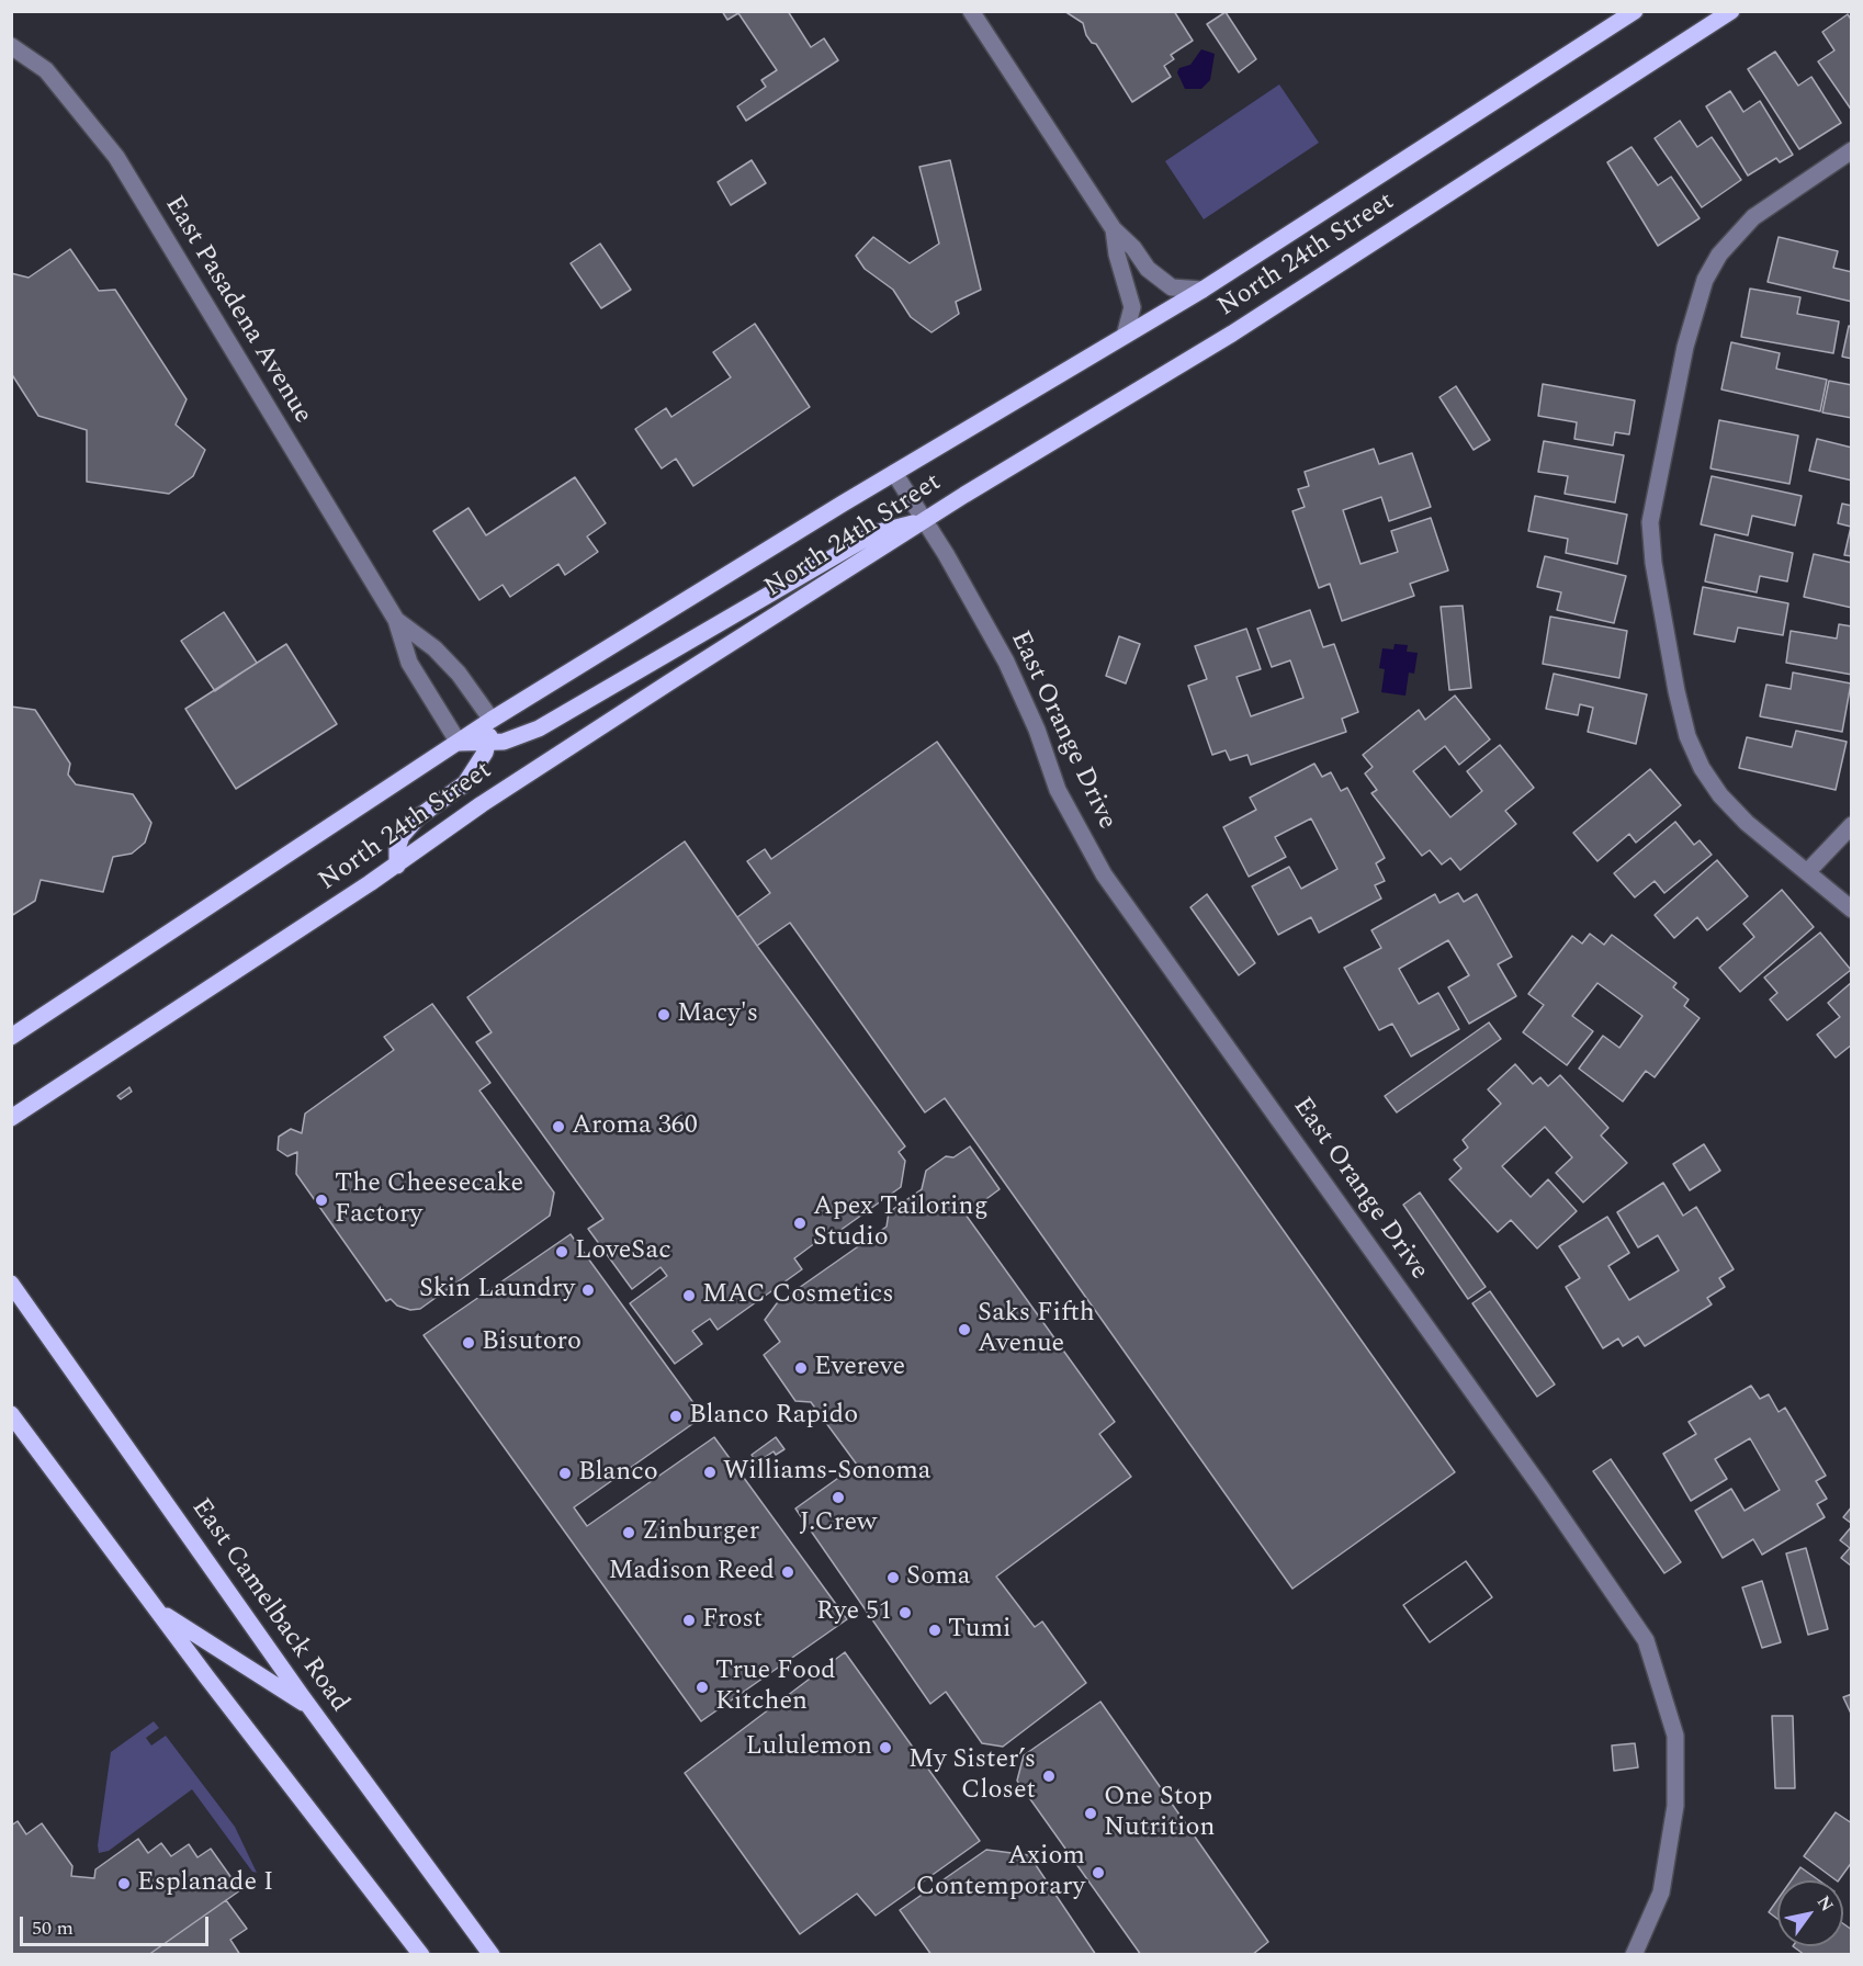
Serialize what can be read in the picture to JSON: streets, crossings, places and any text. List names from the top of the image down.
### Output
{
  "streets": {
    "main road": ["North 24th Street", "East Camelback Road"],
    "street": ["East Pasadena Avenue", "East Orange Drive"]
  },
  "crossings": [
    ["North 24th Street", "East Pasadena Avenue"],
    ["North 24th Street", "East Orange Drive"]
  ],
  "places": [
    "Macy's",
    "Aroma 360",
    "The Cheesecake Factory",
    "Apex Tailoring Studio",
    "LoveSac",
    "Skin Laundry",
    "MAC Cosmetics",
    "Saks Fifth Avenue",
    "Bisutoro",
    "Evereve",
    "Blanco Rapido",
    "Williams-Sonoma",
    "Blanco",
    "J.Crew",
    "Zinburger",
    "Madison Reed",
    "Soma",
    "Rye 51",
    "Frost",
    "Tumi",
    "True Food Kitchen",
    "Lululemon",
    "My Sister’s Closet",
    "One Stop Nutrition",
    "Axiom Contemporary",
    "Esplanade I"
  ],
  "scale_bar": "50 m",
  "north": "top right"
}
